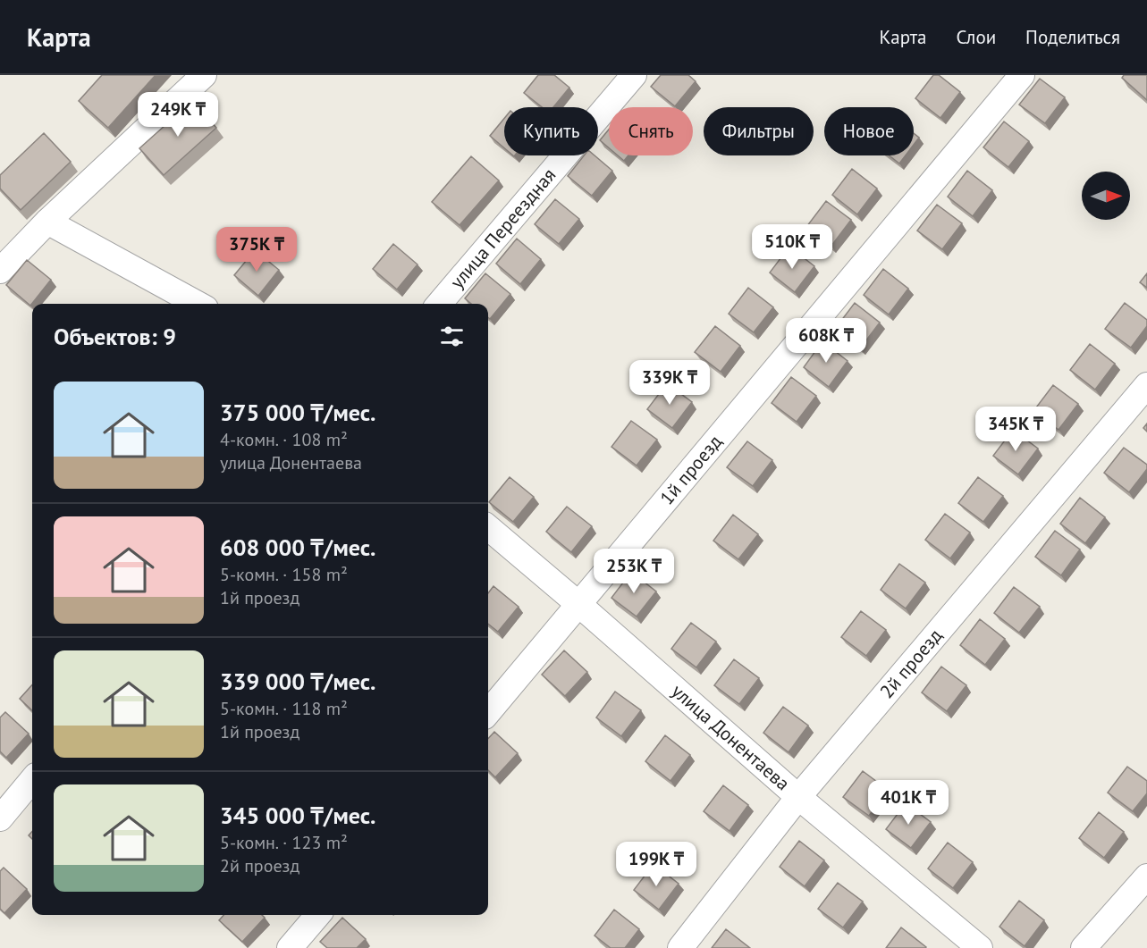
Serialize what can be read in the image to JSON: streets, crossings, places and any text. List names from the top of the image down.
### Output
{
  "streets": {
    "street": [
      "улица Переездная",
      "1й проезд",
      "2й проезд",
      "улица Донентаева"
    ]
  },
  "crossings": [
    ["1й проезд", "улица Донентаева"],
    ["2й проезд", "улица Донентаева"]
  ],
  "north": "right",
  "page": {
    "header": "Карта",
    "nav": ["Карта", "Слои", "Поделиться"],
    "price": [
      "249K ₸",
      "510K ₸",
      "375K ₸",
      "608K ₸",
      "339K ₸",
      "345K ₸",
      "253K ₸",
      "401K ₸",
      "199K ₸"
    ],
    "chip": [
      "Купить",
      "Снять",
      "Фильтры",
      "Новое"
    ],
    "heading": "Объектов: 9",
    "list": [
      {
        "name": "375 000 ₸/мес.",
        "note": "4-комн. · 108 m² · улица Донентаева"
      },
      {
        "name": "608 000 ₸/мес.",
        "note": "5-комн. · 158 m² · 1й проезд"
      },
      {
        "name": "339 000 ₸/мес.",
        "note": "5-комн. · 118 m² · 1й проезд"
      },
      {
        "name": "345 000 ₸/мес.",
        "note": "5-комн. · 123 m² · 2й проезд"
      }
    ]
  }
}
